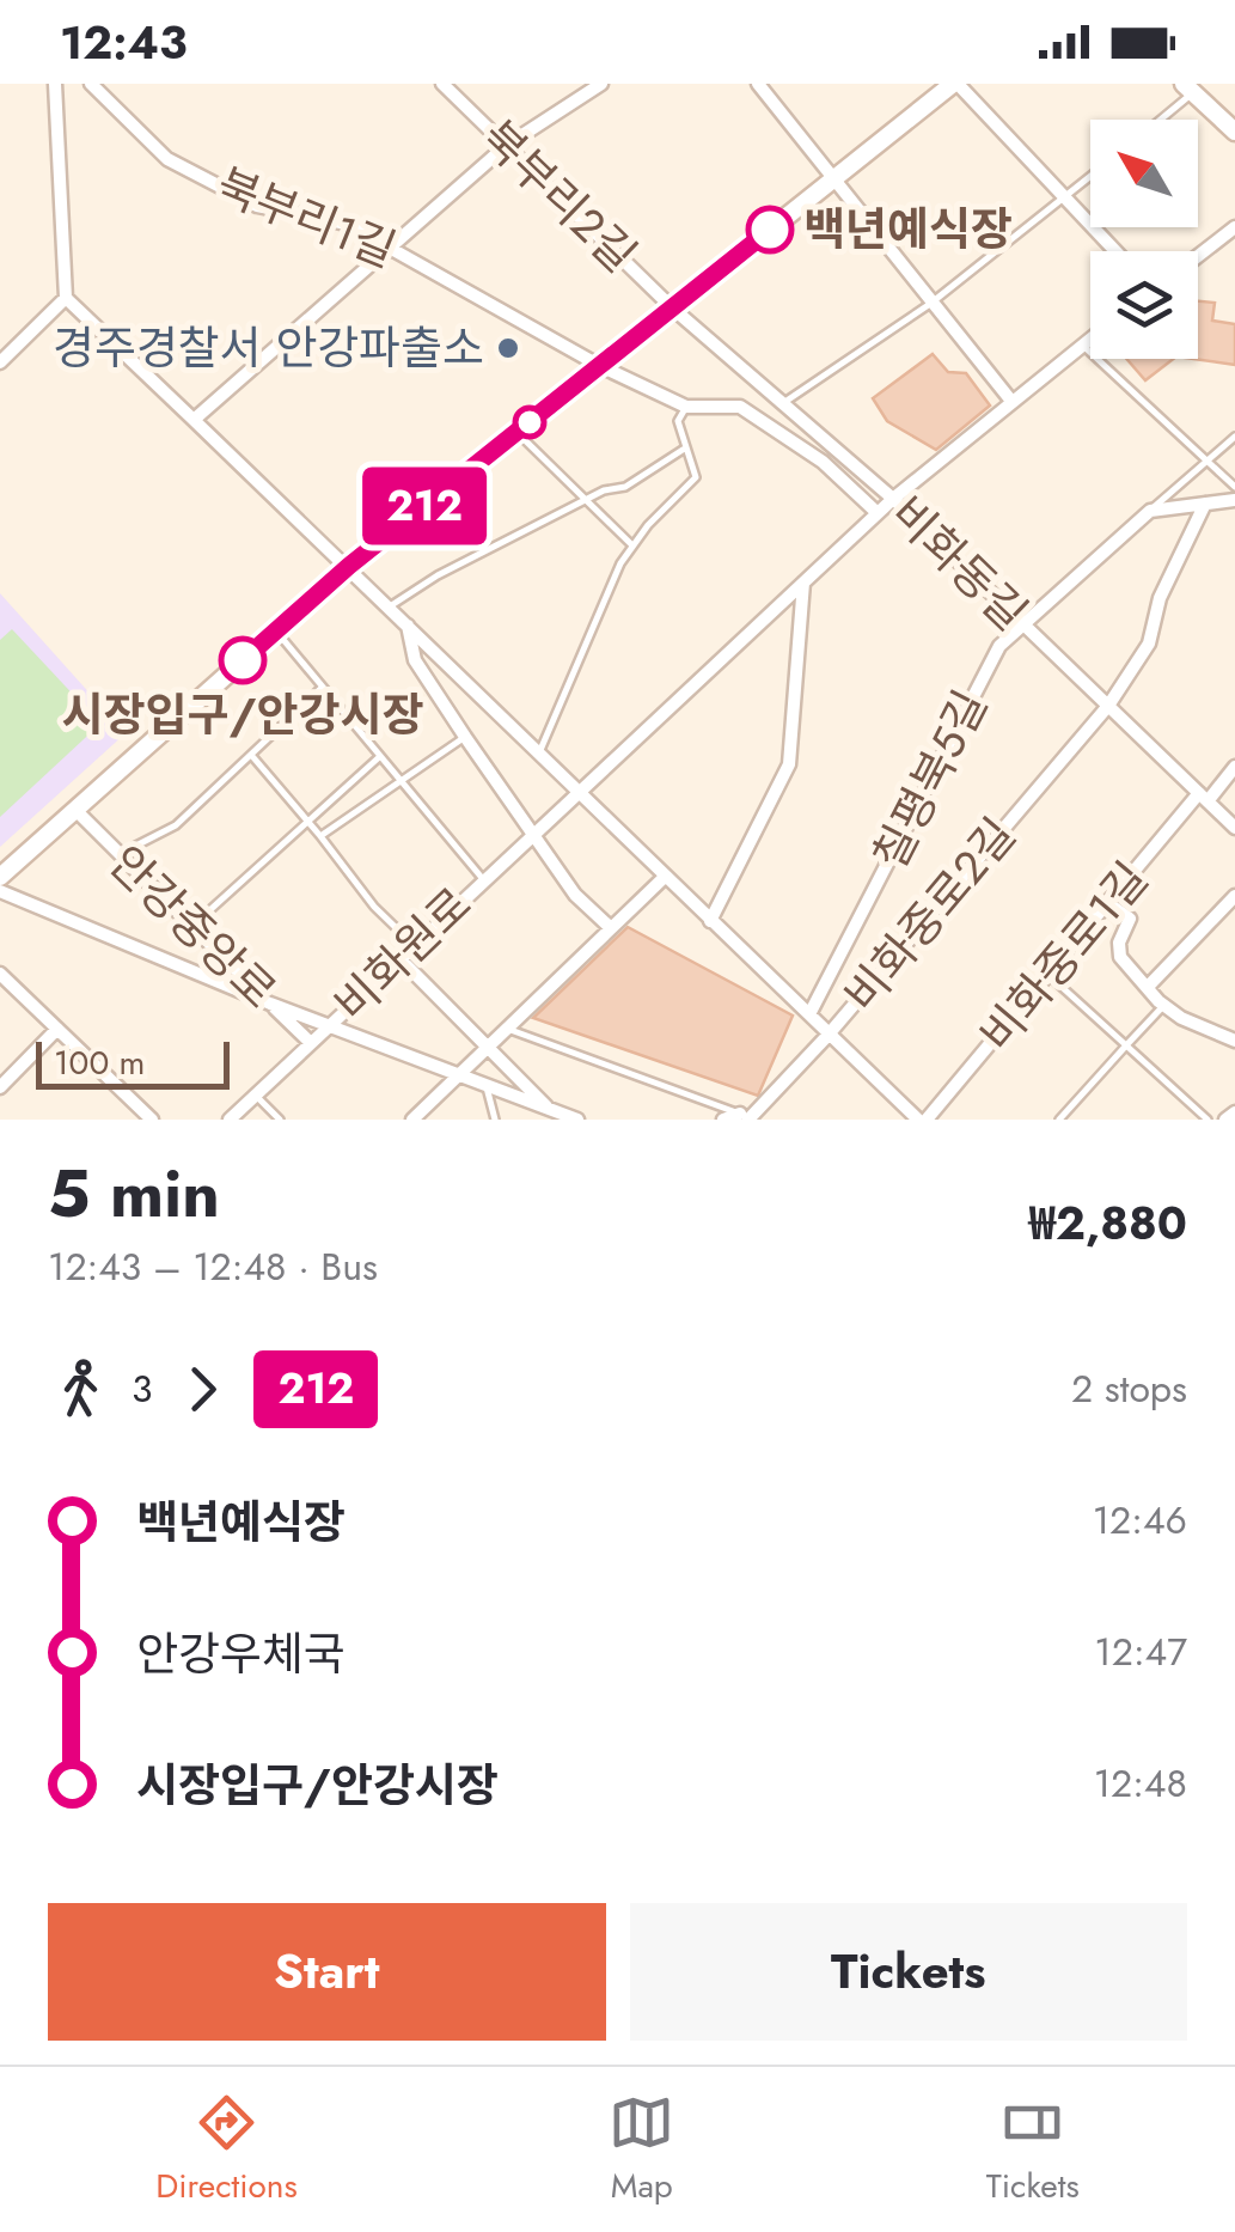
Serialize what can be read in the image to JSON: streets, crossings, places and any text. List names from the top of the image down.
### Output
{
  "streets": {
    "main road": ["안강중앙로"],
    "street": [
      "북부리2길",
      "북부리1길",
      "비화동길",
      "칠평북5길",
      "비화중로2길",
      "비화원로",
      "비화중로1길"
    ]
  },
  "crossings": [
    ["북부리2길", "비화동길"],
    ["북부리2길", "안강중앙로"],
    ["북부리1길", "안강중앙로"],
    ["비화동길", "칠평북5길"],
    ["비화동길", "비화중로2길"],
    ["비화동길", "안강중앙로"],
    ["비화동길", "비화원로"],
    ["비화동길", "비화중로1길"],
    ["안강중앙로", "비화원로"]
  ],
  "places": ["백년예식장", "경주경찰서 안강파출소", "시장입구/안강시장"],
  "lines": ["bus line 212"],
  "scale_bar": "100 m",
  "north": "top left",
  "page": {
    "status": "12:43",
    "on_map": "212",
    "scale": "100 m",
    "heading": ["5 min", "12:43 – 12:48 · Bus", "₩2,880"],
    "legs": ["3", "212", "2 stops"],
    "list": [
      {
        "name": "백년예식장",
        "value": "12:46"
      },
      {
        "name": "안강우체국",
        "value": "12:47"
      },
      {
        "name": "시장입구/안강시장",
        "value": "12:48"
      }
    ],
    "buttons": ["Start", "Tickets"],
    "tabs": ["Directions", "Map", "Tickets"]
  }
}
